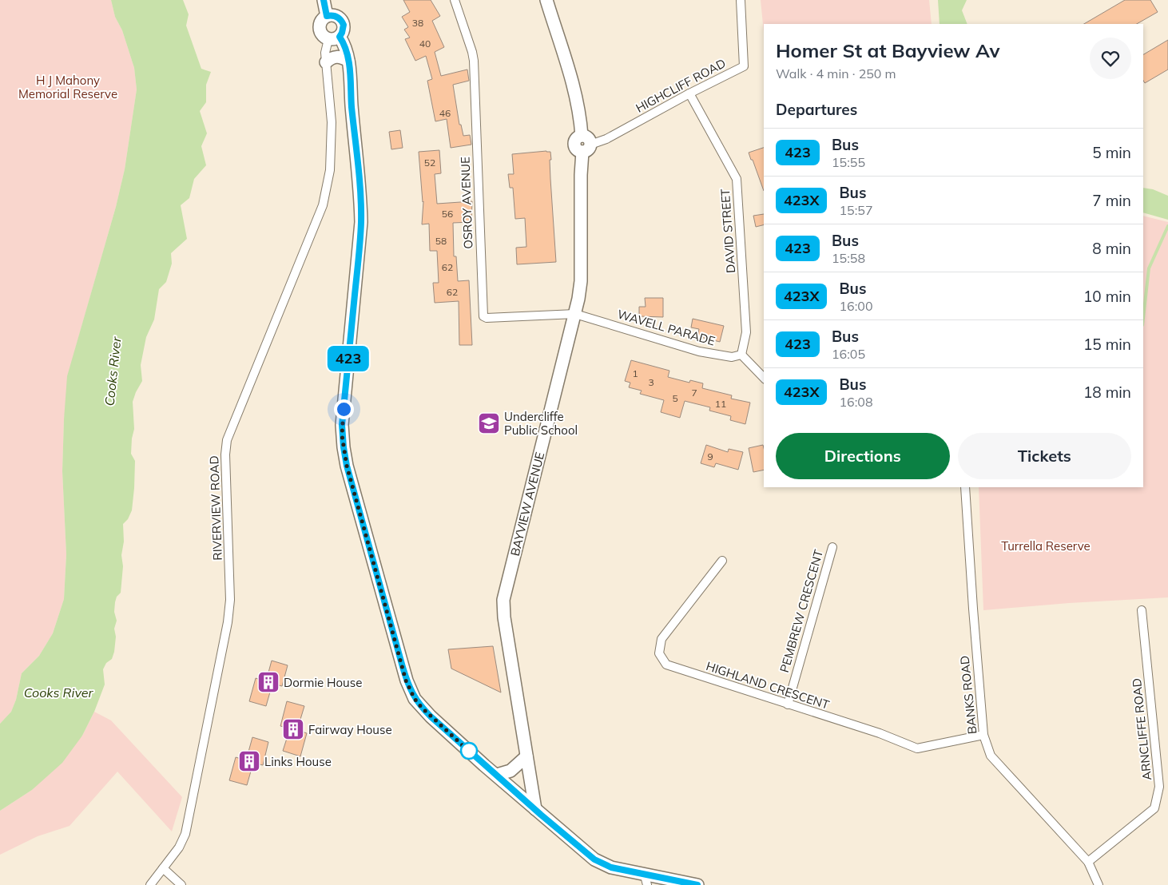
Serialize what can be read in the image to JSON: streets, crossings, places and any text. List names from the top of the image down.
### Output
{
  "streets": {
    "main road": ["BAYVIEW AVENUE"],
    "street": [
      "HIGHCLIFF ROAD",
      "OSROY AVENUE",
      "DAVID STREET",
      "WAVELL PARADE",
      "RIVERVIEW ROAD",
      "PEMBREW CRESCENT",
      "HIGHLAND CRESCENT",
      "BANKS ROAD",
      "ARNCLIFFE ROAD"
    ]
  },
  "crossings": [
    ["HIGHCLIFF ROAD", "DAVID STREET"],
    ["HIGHCLIFF ROAD", "BAYVIEW AVENUE"],
    ["OSROY AVENUE", "WAVELL PARADE"],
    ["OSROY AVENUE", "BAYVIEW AVENUE"],
    ["DAVID STREET", "WAVELL PARADE"],
    ["WAVELL PARADE", "BAYVIEW AVENUE"],
    ["PEMBREW CRESCENT", "HIGHLAND CRESCENT"],
    ["HIGHLAND CRESCENT", "BANKS ROAD"],
    ["BANKS ROAD", "ARNCLIFFE ROAD"]
  ],
  "water": ["Cooks River"],
  "parks": ["H J Mahony Memorial Reserve", "Turrella Reserve"],
  "places": {
    "school or university": ["Undercliffe Public School"],
    "building": ["Dormie House", "Fairway House", "Links House"]
  },
  "lines": ["bus line 423"],
  "house_numbers": [
    "38",
    "40",
    "46",
    "52",
    "56",
    "58",
    "62",
    "62",
    "1",
    "3",
    "7",
    "5",
    "11",
    "9"
  ],
  "page": {
    "on_map": "423",
    "heading": [
      ["Homer St at Bayview Av", "Walk · 4 min · 250 m"],
      "Departures"
    ],
    "list": [
      {
        "mark": "423",
        "name": "Bus",
        "note": "15:55",
        "value": "5 min"
      },
      {
        "mark": "423X",
        "name": "Bus",
        "note": "15:57",
        "value": "7 min"
      },
      {
        "mark": "423",
        "name": "Bus",
        "note": "15:58",
        "value": "8 min"
      },
      {
        "mark": "423X",
        "name": "Bus",
        "note": "16:00",
        "value": "10 min"
      },
      {
        "mark": "423",
        "name": "Bus",
        "note": "16:05",
        "value": "15 min"
      },
      {
        "mark": "423X",
        "name": "Bus",
        "note": "16:08",
        "value": "18 min"
      }
    ],
    "buttons": ["Directions", "Tickets"]
  }
}
